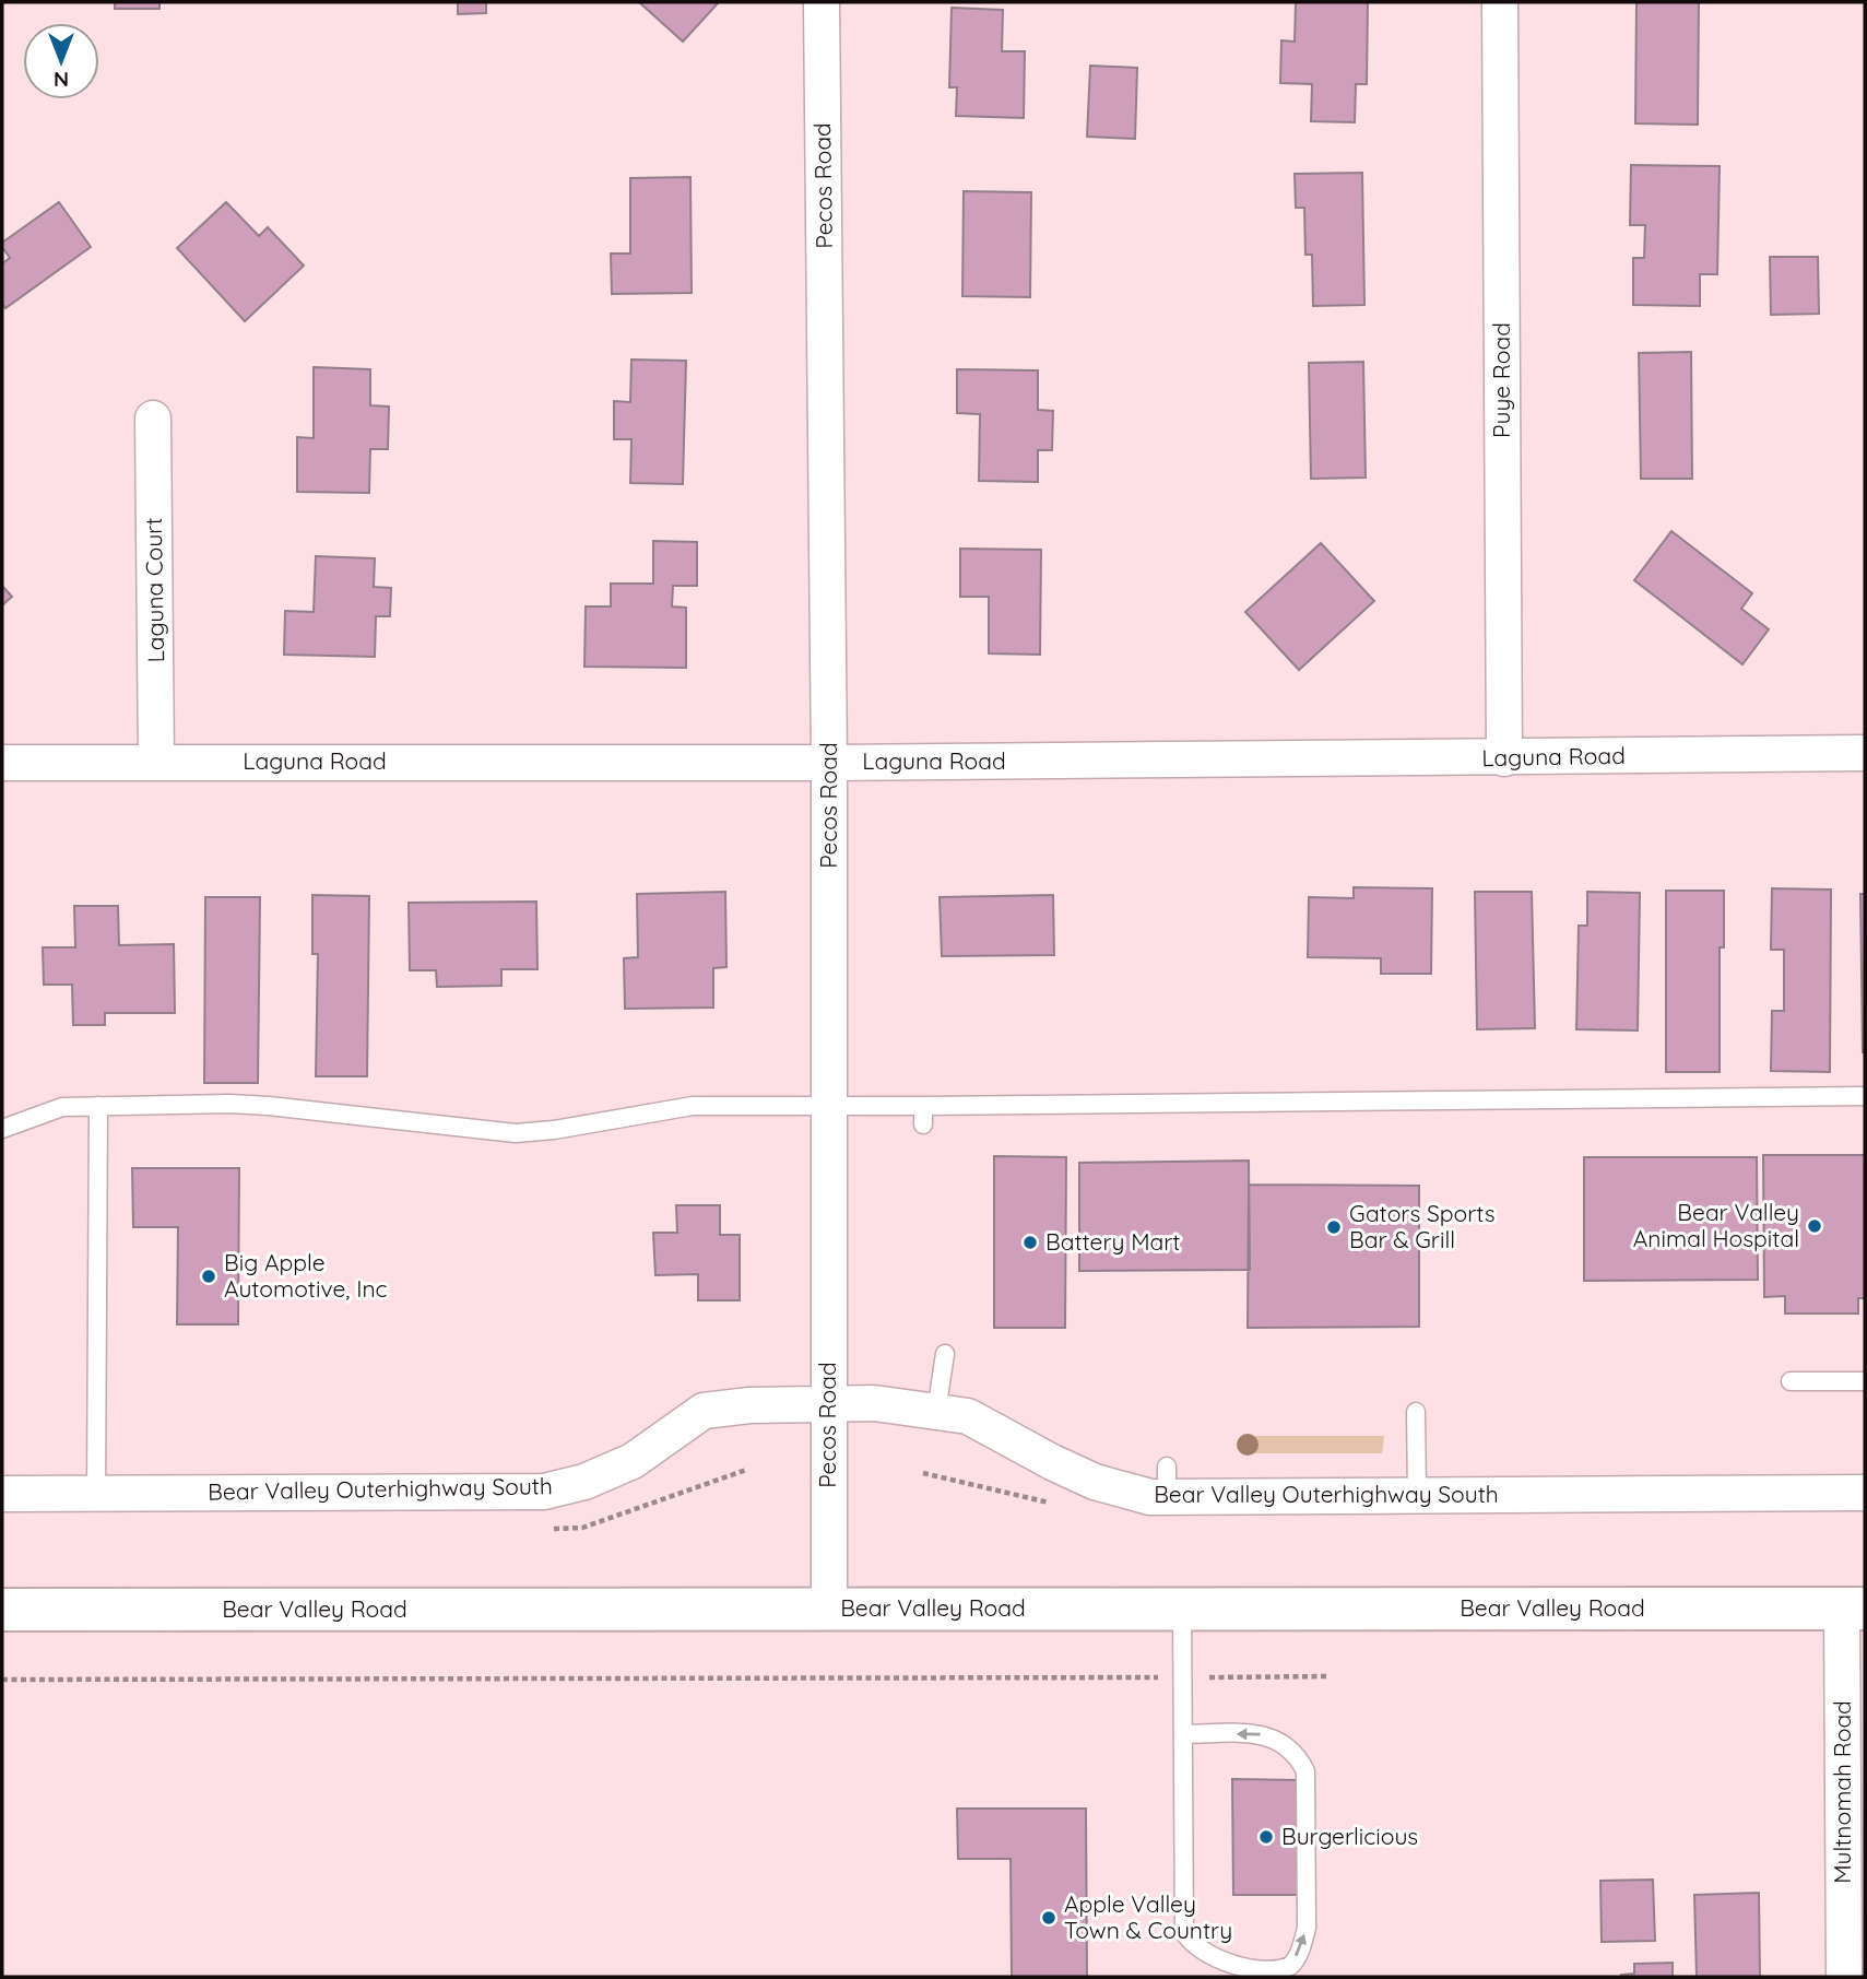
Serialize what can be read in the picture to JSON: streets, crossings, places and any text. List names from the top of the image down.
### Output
{
  "streets": {
    "main road": ["Bear Valley Road"],
    "street": [
      "Pecos Road",
      "Puye Road",
      "Laguna Court",
      "Laguna Road",
      "Bear Valley Outerhighway South",
      "Multnomah Road"
    ]
  },
  "crossings": [
    ["Pecos Road", "Laguna Road"],
    ["Pecos Road", "Bear Valley Outerhighway South"],
    ["Pecos Road", "Bear Valley Road"],
    ["Puye Road", "Laguna Road"],
    ["Laguna Court", "Laguna Road"],
    ["Bear Valley Road", "Multnomah Road"]
  ],
  "places": [
    "Bear Valley Animal Hospital",
    "Gators Sports Bar & Grill",
    "Battery Mart",
    "Big Apple Automotive, Inc",
    "Burgerlicious",
    "Apple Valley Town & Country"
  ],
  "north": "bottom"
}
